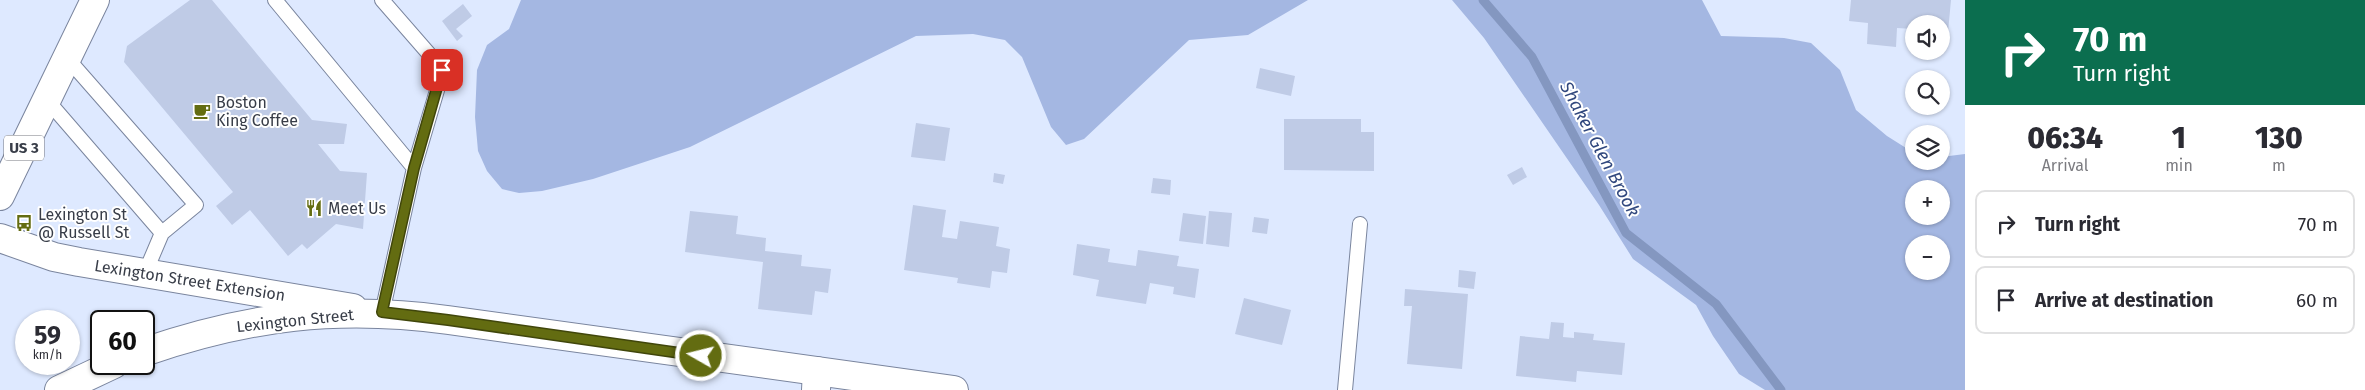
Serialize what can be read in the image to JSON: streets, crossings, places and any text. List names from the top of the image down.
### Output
{
  "streets": {
    "main road": ["US 3", "Lexington Street Extension", "Lexington Street"]
  },
  "crossings": [
    ["Lexington Street Extension", "Lexington Street"]
  ],
  "water": ["Shaker Glen Brook"],
  "places": {
    "cafe": ["Boston King Coffee"],
    "restaurant": ["Meet Us"],
    "bus stop": ["Lexington St @ Russell St"]
  },
  "page": {
    "turn": ["70 m", "Turn right"],
    "map_buttons": ["+", "−"],
    "eta": [
      "06:34",
      "Arrival",
      "1",
      "min",
      "130",
      "m"
    ],
    "list": [
      {
        "name": "Turn right",
        "value": "70 m"
      },
      {
        "name": "Arrive at destination",
        "value": "60 m"
      }
    ],
    "speed": "59 km/h",
    "limit": "60"
  }
}
